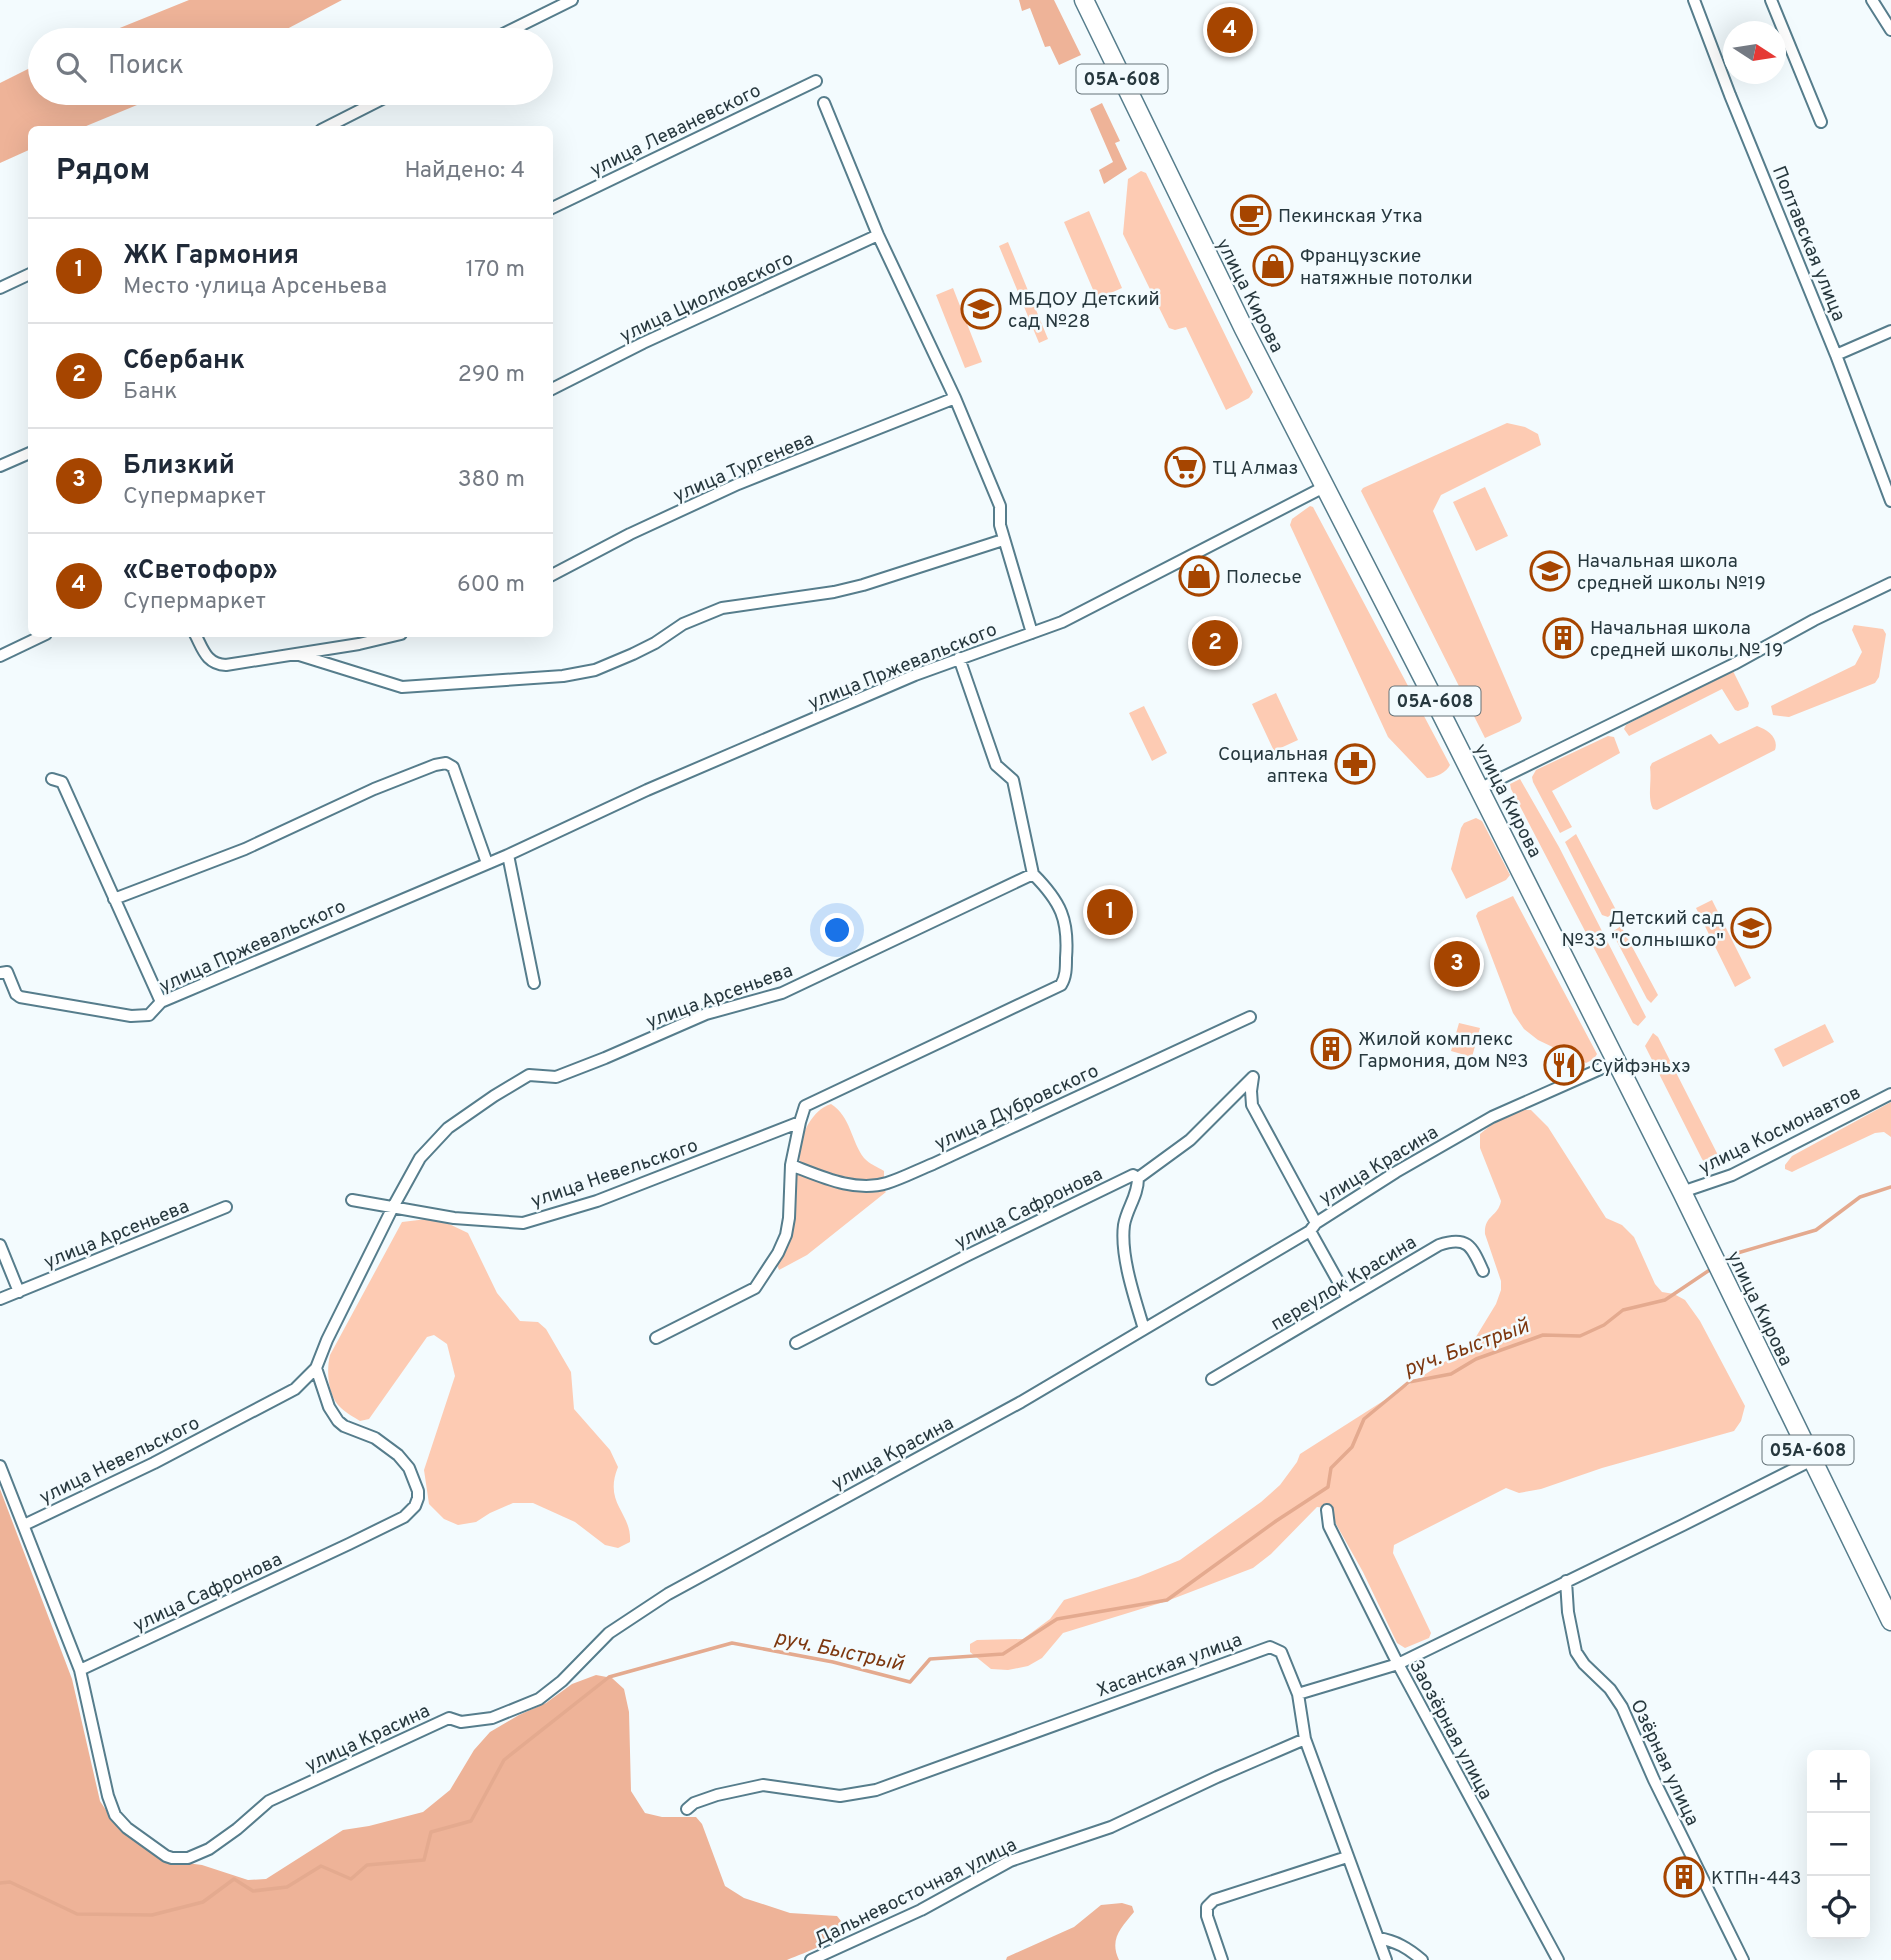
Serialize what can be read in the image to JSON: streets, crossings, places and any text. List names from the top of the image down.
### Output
{
  "streets": {
    "main road": ["05А-608", "улица Кирова"],
    "street": [
      "улица Леваневского",
      "Полтавская улица",
      "улица Циолковского",
      "улица Тургенева",
      "улица Пржевальского",
      "улица Арсеньева",
      "улица Дубровского",
      "улица Космонавтов",
      "улица Красина",
      "улица Невельского",
      "улица Сафронова",
      "переулок Красина",
      "Хасанская улица",
      "Заозёрная улица",
      "Озёрная улица",
      "Дальневосточная улица"
    ]
  },
  "crossings": [
    ["улица Кирова", "улица Пржевальского"],
    ["улица Кирова", "улица Космонавтов"],
    ["улица Кирова", "улица Красина"],
    ["улица Арсеньева", "улица Невельского"],
    ["улица Красина", "улица Сафронова"],
    ["улица Невельского", "улица Сафронова"],
    ["Хасанская улица", "Дальневосточная улица"]
  ],
  "water": ["руч. Быстрый"],
  "places": {
    "cafe": ["Пекинская Утка"],
    "shop": ["Французские натяжные потолки", "Полесье"],
    "school or university": ["МБДОУ Детский сад №28", "Начальная школа средней школы №19", "Детский сад №33 \"Солнышко\""],
    "supermarket": ["ТЦ Алмаз"],
    "building": ["Начальная школа средней школы № 19", "Жилой комплекс Гармония, дом №3", "КТПн-443"],
    "pharmacy": ["Социальная аптека"],
    "restaurant": ["Суйфэньхэ"]
  },
  "north": "right",
  "page": {
    "pins": [
      "4",
      "2",
      "1",
      "3"
    ],
    "search": "Поиск",
    "heading": ["Рядом", "Найдено: 4"],
    "list": [
      {
        "mark": "1",
        "name": "ЖК Гармония",
        "note": "Место · улица Арсеньева",
        "value": "170 m"
      },
      {
        "mark": "2",
        "name": "Сбербанк",
        "note": "Банк",
        "value": "290 m"
      },
      {
        "mark": "3",
        "name": "Близкий",
        "note": "Супермаркет",
        "value": "380 m"
      },
      {
        "mark": "4",
        "name": "«Светофор»",
        "note": "Супермаркет",
        "value": "600 m"
      }
    ],
    "map_buttons": ["+", "−"]
  }
}
